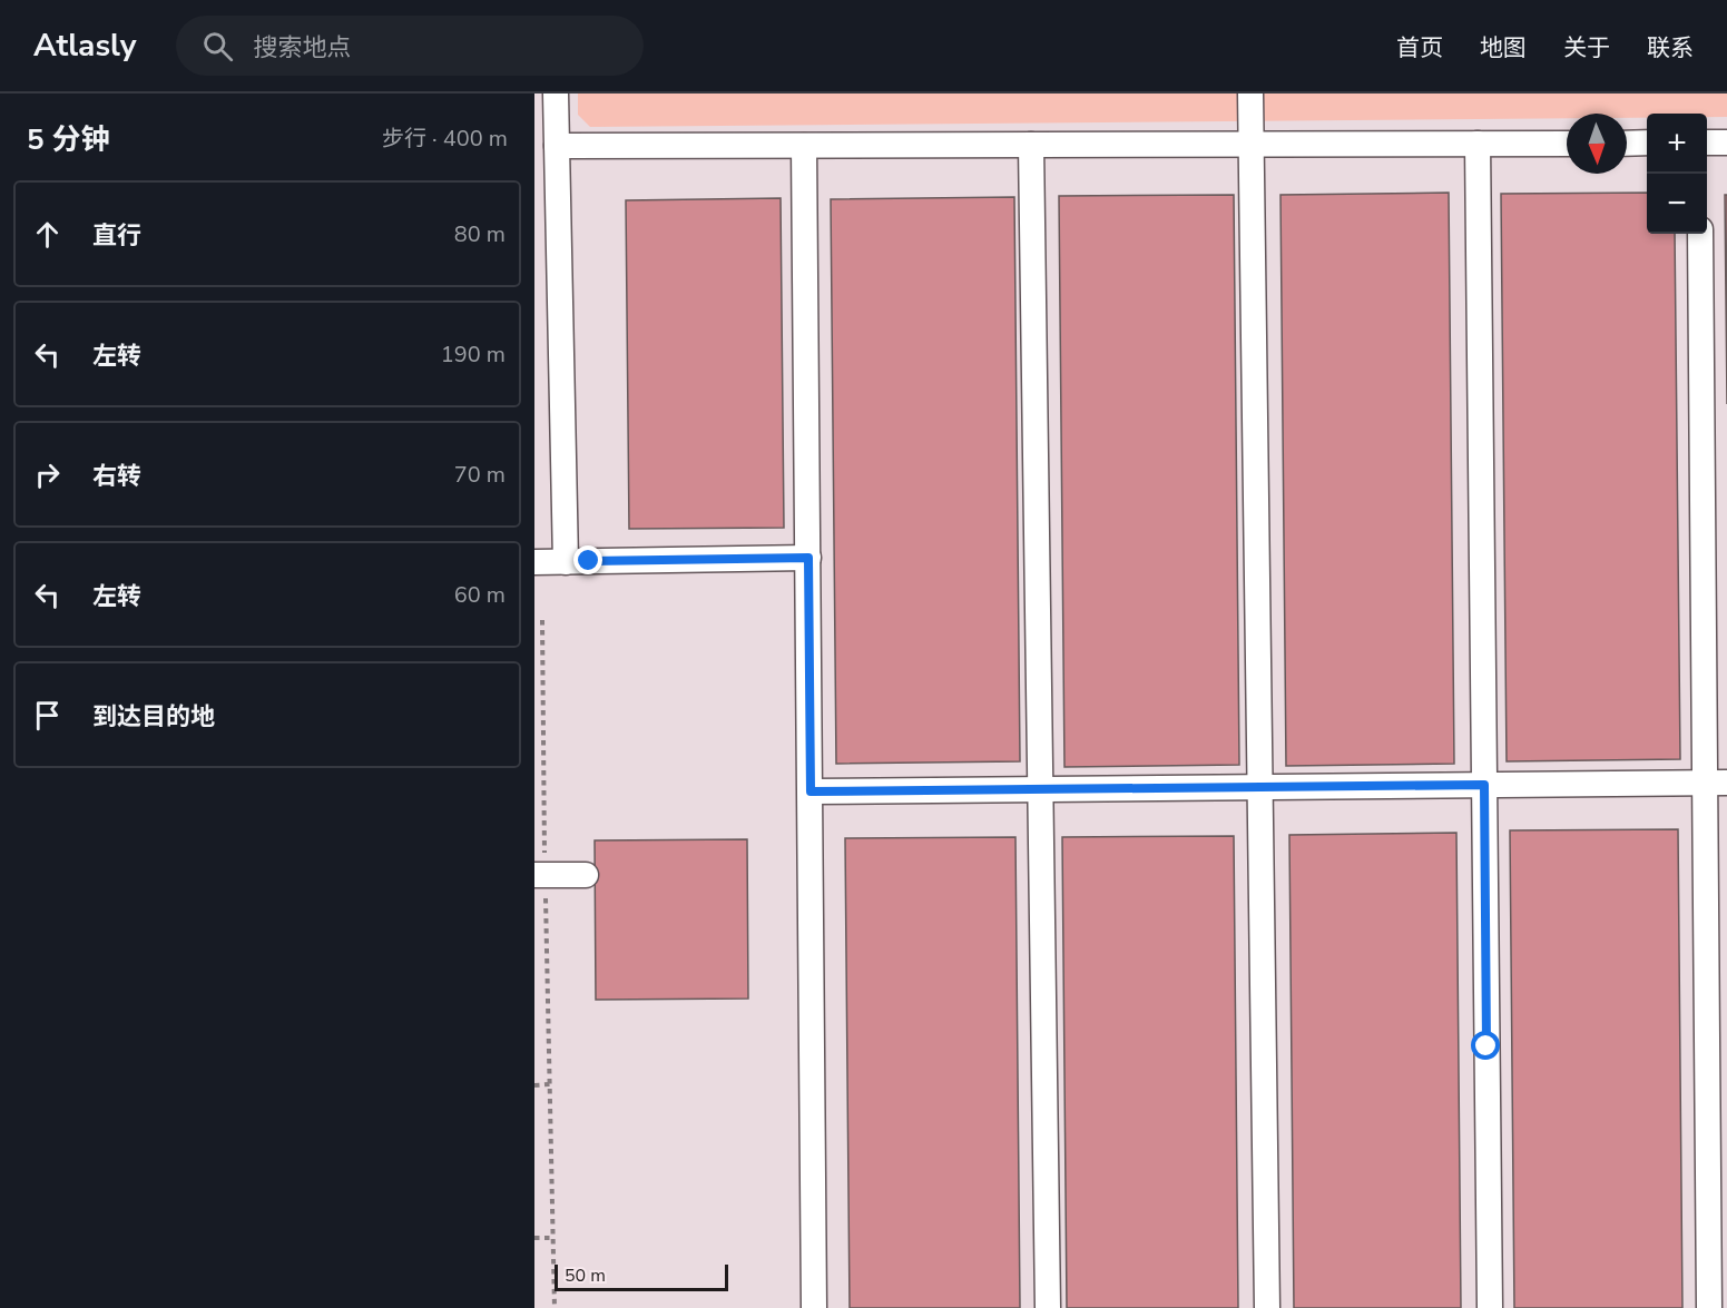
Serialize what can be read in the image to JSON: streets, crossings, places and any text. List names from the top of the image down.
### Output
{
  "scale_bar": "50 m",
  "north": "bottom",
  "page": {
    "header": "Atlasly",
    "search": "搜索地点",
    "nav": [
      "首页",
      "地图",
      "关于",
      "联系"
    ],
    "heading": ["5 分钟", "步行 · 400 m"],
    "map_buttons": ["+", "−"],
    "list": [
      ["直行", "80 m"],
      ["左转", "190 m"],
      ["右转", "70 m"],
      ["左转", "60 m"],
      "到达目的地"
    ],
    "scale": "50 m"
  }
}
